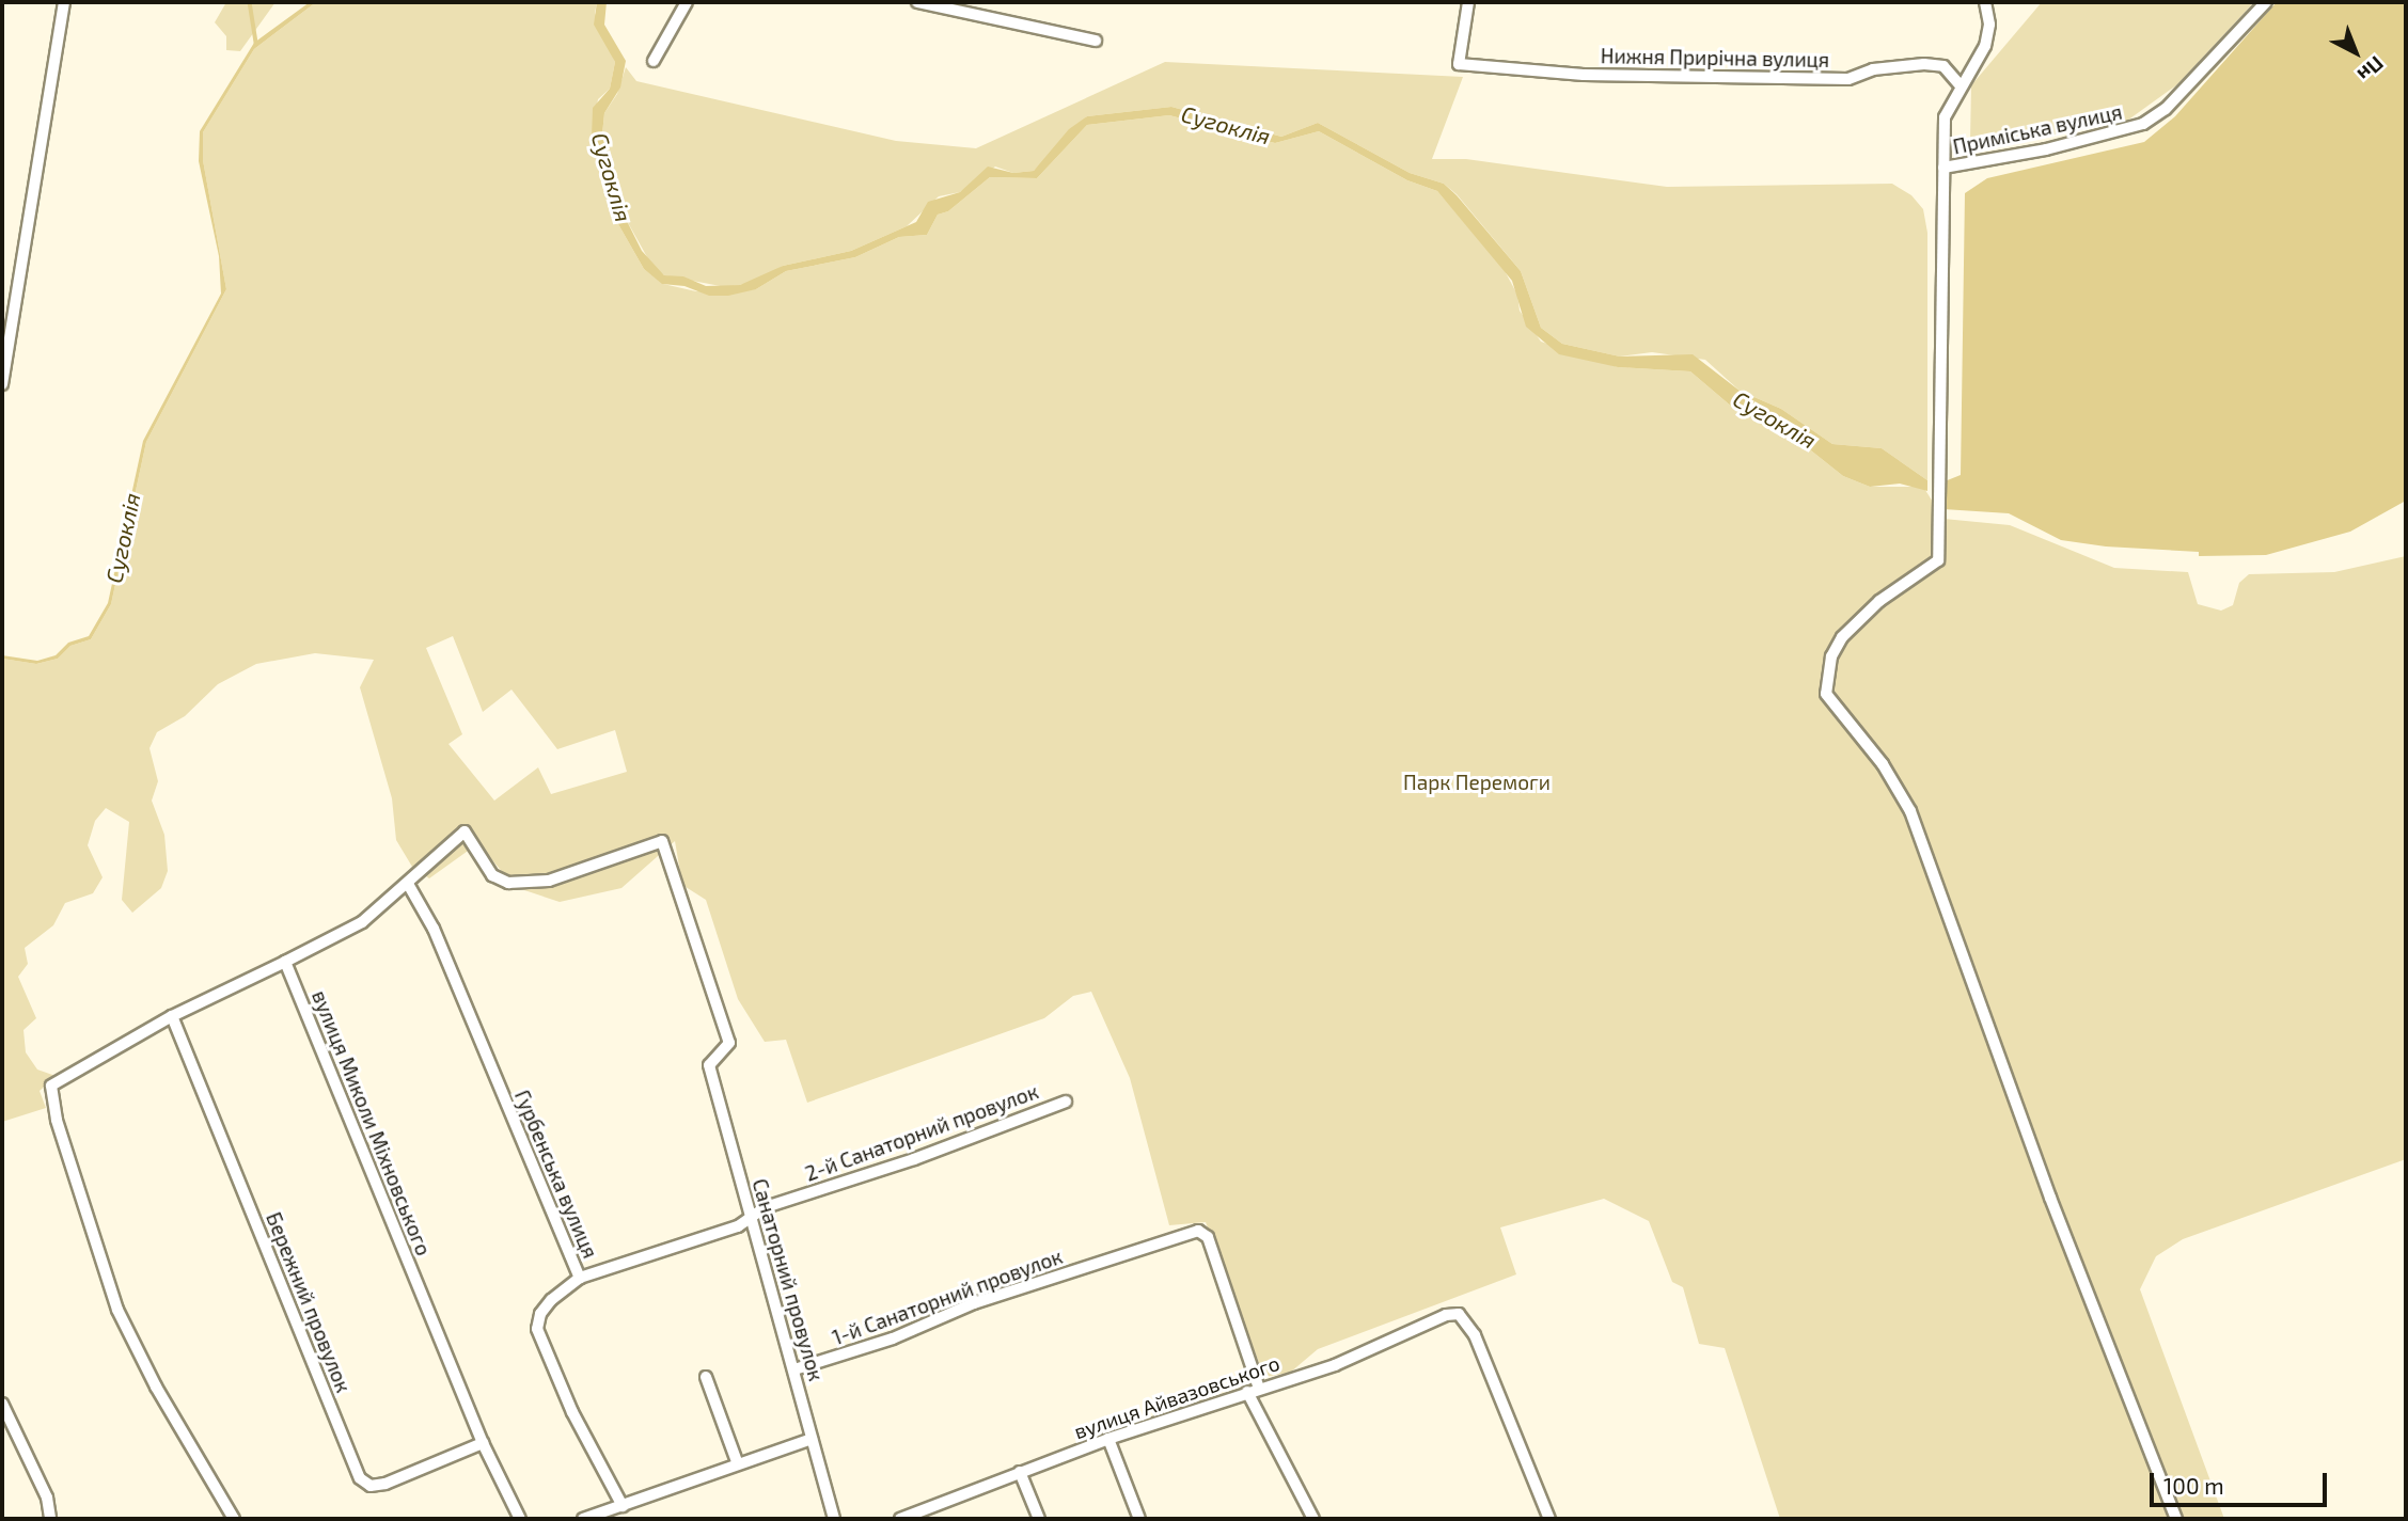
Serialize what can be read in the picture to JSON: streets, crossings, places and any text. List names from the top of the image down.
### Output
{
  "streets": {
    "street": [
      "Нижня Прирічна вулиця",
      "Приміська вулиця",
      "вулиця Миколи Міхновського",
      "2-й Санаторний провулок",
      "Гурбенська вулиця",
      "Санаторний провулок",
      "1-й Санаторний провулок",
      "Бережний провулок",
      "вулиця Айвазовського"
    ]
  },
  "crossings": [
    ["вулиця Миколи Міхновського", "Бережний провулок"],
    ["2-й Санаторний провулок", "Гурбенська вулиця"],
    ["2-й Санаторний провулок", "Санаторний провулок"],
    ["Гурбенська вулиця", "Санаторний провулок"],
    ["Санаторний провулок", "1-й Санаторний провулок"],
    ["1-й Санаторний провулок", "вулиця Айвазовського"]
  ],
  "water": ["Сугоклія"],
  "parks": ["Парк Перемоги"],
  "scale_bar": "100 m",
  "north": "bottom right"
}
